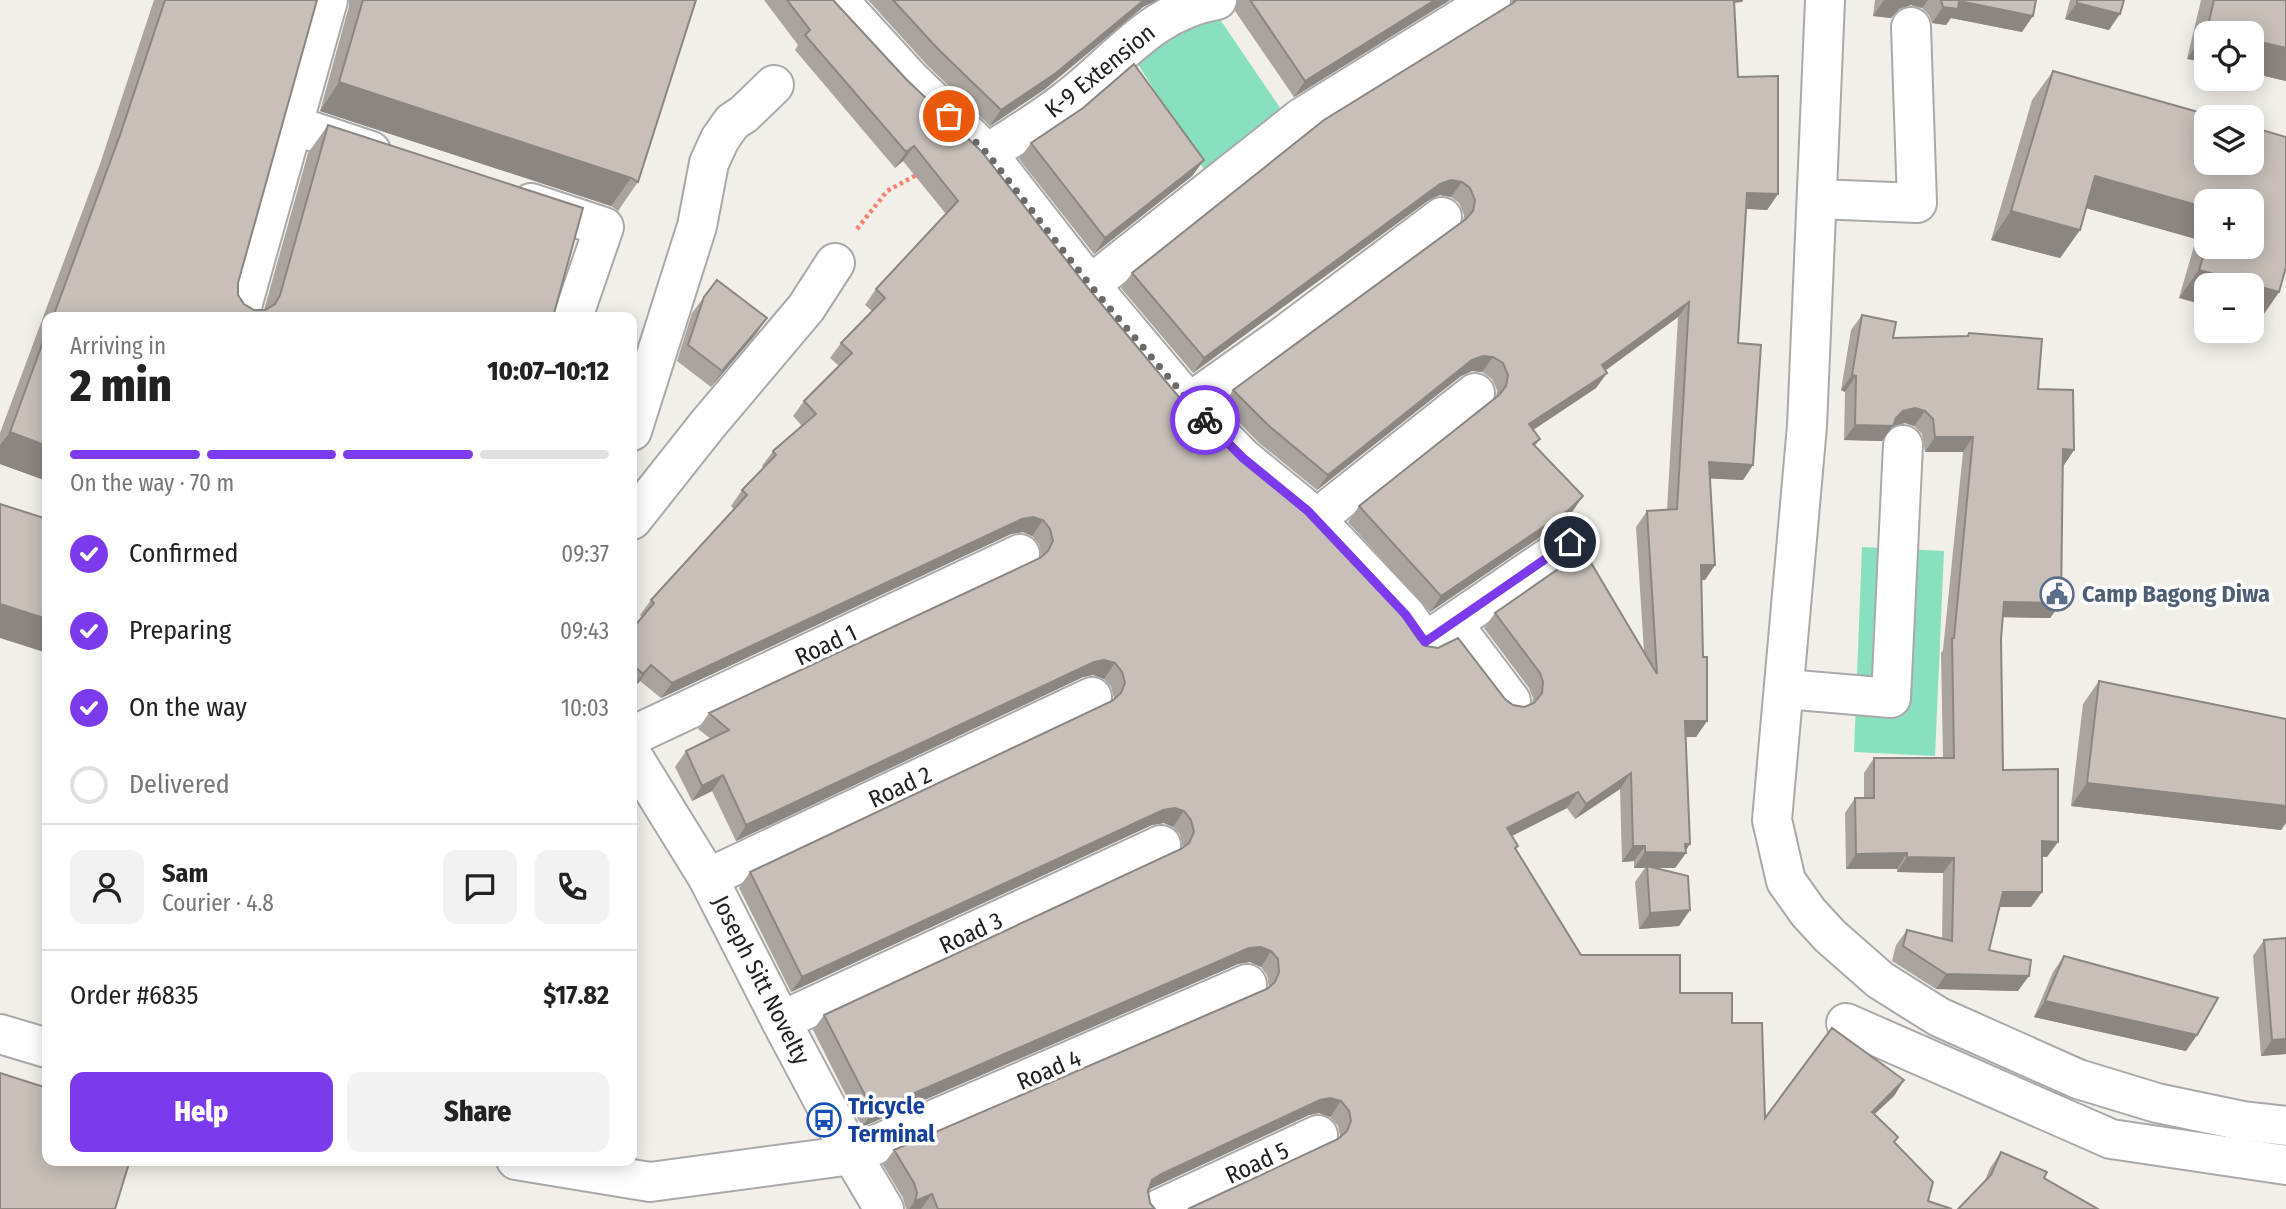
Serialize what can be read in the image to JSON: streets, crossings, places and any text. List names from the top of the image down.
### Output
{
  "streets": {
    "street": [
      "K-9 Extension",
      "Road 1",
      "Road 2",
      "Road 3",
      "Joseph Sitt Novelty",
      "Road 4",
      "Road 5"
    ]
  },
  "crossings": [
    ["Road 2", "Joseph Sitt Novelty"],
    ["Road 3", "Joseph Sitt Novelty"],
    ["Joseph Sitt Novelty", "Road 4"]
  ],
  "places": {
    "public building": ["Camp Bagong Diwa"],
    "bus stop": ["Tricycle Terminal"]
  },
  "page": {
    "map_buttons": ["+", "−"],
    "heading": ["2 min", "Arriving in", "10:07–10:12"],
    "panel": [
      "Sam",
      "Courier · 4.8",
      "Order #6835",
      "$17.82"
    ],
    "bar": "On the way · 70 m",
    "list": [
      ["Confirmed", "09:37"],
      ["Preparing", "09:43"],
      ["On the way", "10:03"],
      "Delivered"
    ],
    "buttons": ["Help", "Share"]
  }
}
